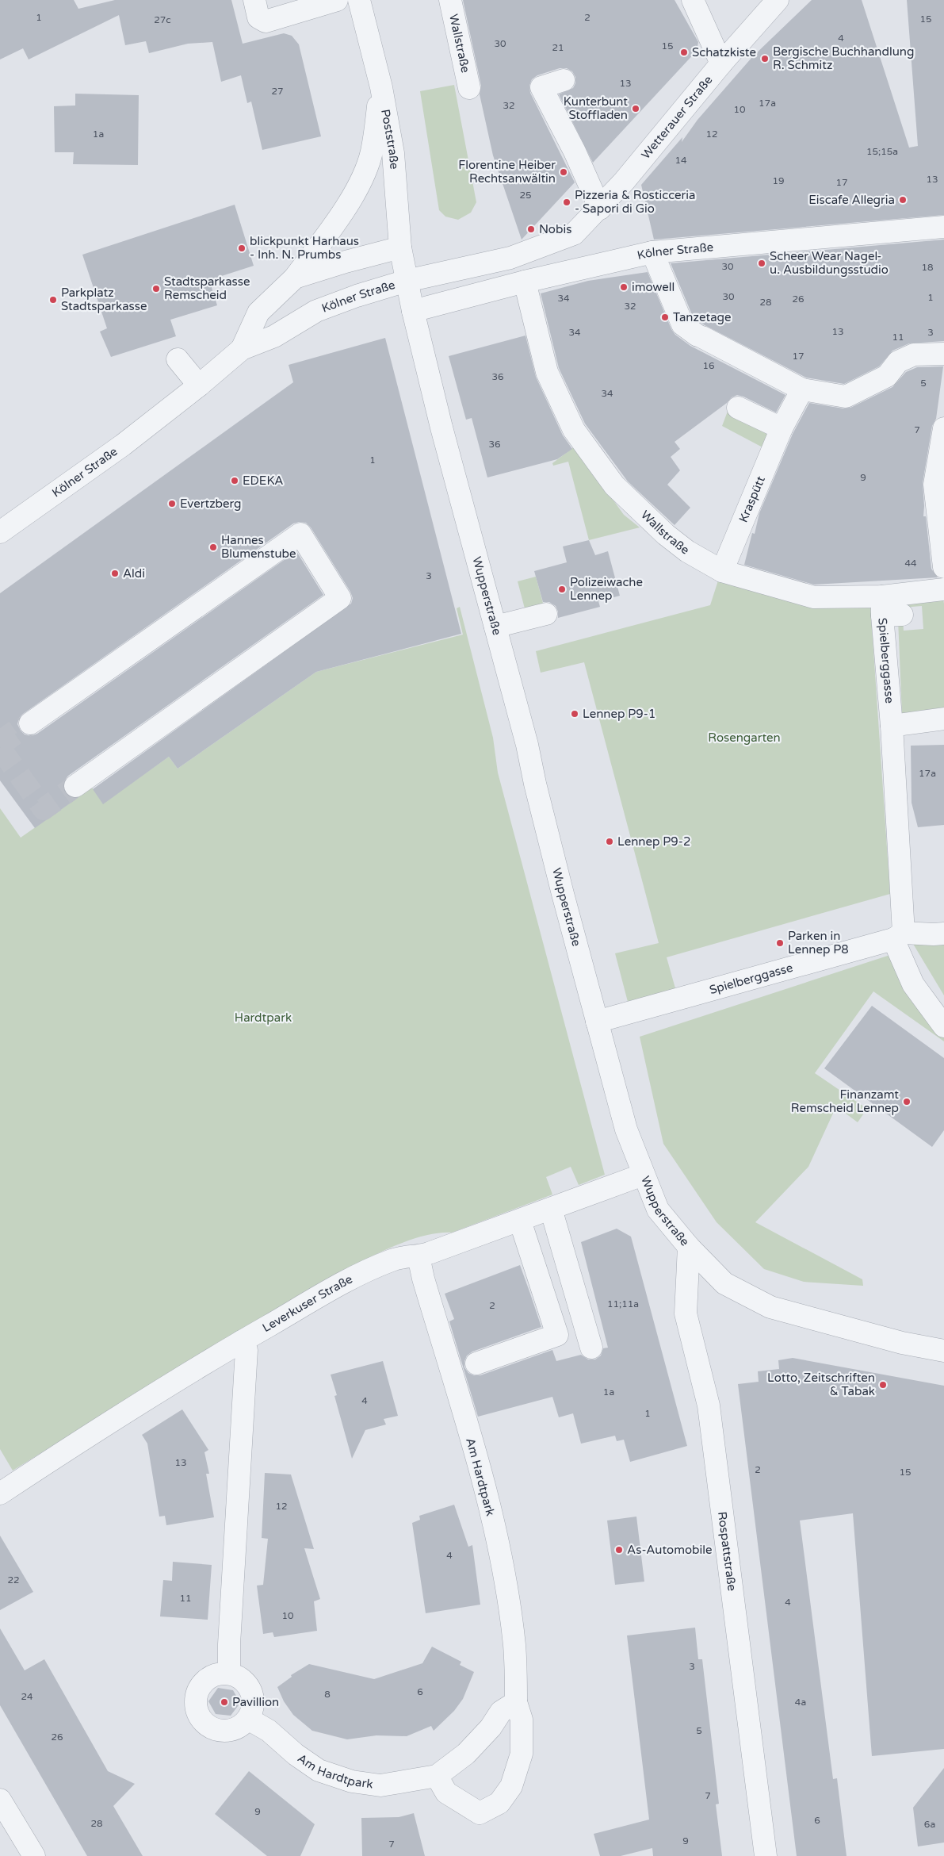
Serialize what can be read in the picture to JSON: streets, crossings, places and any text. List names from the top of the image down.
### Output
{
  "streets": {
    "street": [
      "Wallstraße",
      "Wetterauer Straße",
      "Poststraße",
      "Kölner Straße",
      "Kraspütt",
      "Wupperstraße",
      "Spielberggasse",
      "Leverkuser Straße",
      "Am Hardtpark",
      "Rospattstraße"
    ]
  },
  "crossings": [
    ["Wallstraße", "Kölner Straße"],
    ["Wallstraße", "Kraspütt"],
    ["Wallstraße", "Spielberggasse"],
    ["Wetterauer Straße", "Kölner Straße"],
    ["Poststraße", "Kölner Straße"],
    ["Poststraße", "Wupperstraße"],
    ["Kölner Straße", "Wupperstraße"],
    ["Wupperstraße", "Spielberggasse"],
    ["Wupperstraße", "Leverkuser Straße"],
    ["Wupperstraße", "Rospattstraße"],
    ["Leverkuser Straße", "Am Hardtpark"]
  ],
  "parks": ["Rosengarten", "Hardtpark"],
  "places": [
    "Schatzkiste",
    "Bergische Buchhandlung R. Schmitz",
    "Kunterbunt Stoffladen",
    "Florentine Heiber Rechtsanwältin",
    "Eiscafe Allegria",
    "Pizzeria & Rosticceria - Sapori di Gio",
    "Nobis",
    "blickpunkt Harhaus - Inh. N. Prumbs",
    "Scheer Wear Nagel- u. Ausbildungsstudio",
    "imowell",
    "Stadtsparkasse Remscheid",
    "Parkplatz Stadtsparkasse",
    "Tanzetage",
    "EDEKA",
    "Evertzberg",
    "Hannes Blumenstube",
    "Aldi",
    "Polizeiwache Lennep",
    "Lennep P9-1",
    "Lennep P9-2",
    "Parken in Lennep P8",
    "Finanzamt Remscheid Lennep",
    "Lotto, Zeitschriften & Tabak",
    "As-Automobile",
    "Pavillion"
  ],
  "house_numbers": [
    "1",
    "2",
    "15",
    "27c",
    "4",
    "30",
    "15",
    "21",
    "13",
    "27",
    "17a",
    "32",
    "10",
    "1a",
    "12",
    "15;15a",
    "14",
    "13",
    "19",
    "17",
    "25",
    "30",
    "18",
    "30",
    "1",
    "34",
    "26",
    "28",
    "32",
    "13",
    "34",
    "3",
    "11",
    "17",
    "16",
    "36",
    "5",
    "34",
    "7",
    "36",
    "1",
    "9",
    "44",
    "3",
    "17a",
    "11;11a",
    "2",
    "1a",
    "4",
    "1",
    "13",
    "2",
    "15",
    "12",
    "4",
    "22",
    "11",
    "4",
    "10",
    "3",
    "6",
    "8",
    "24",
    "4a",
    "5",
    "26",
    "7",
    "9",
    "6",
    "28",
    "6a",
    "9",
    "7"
  ]
}
